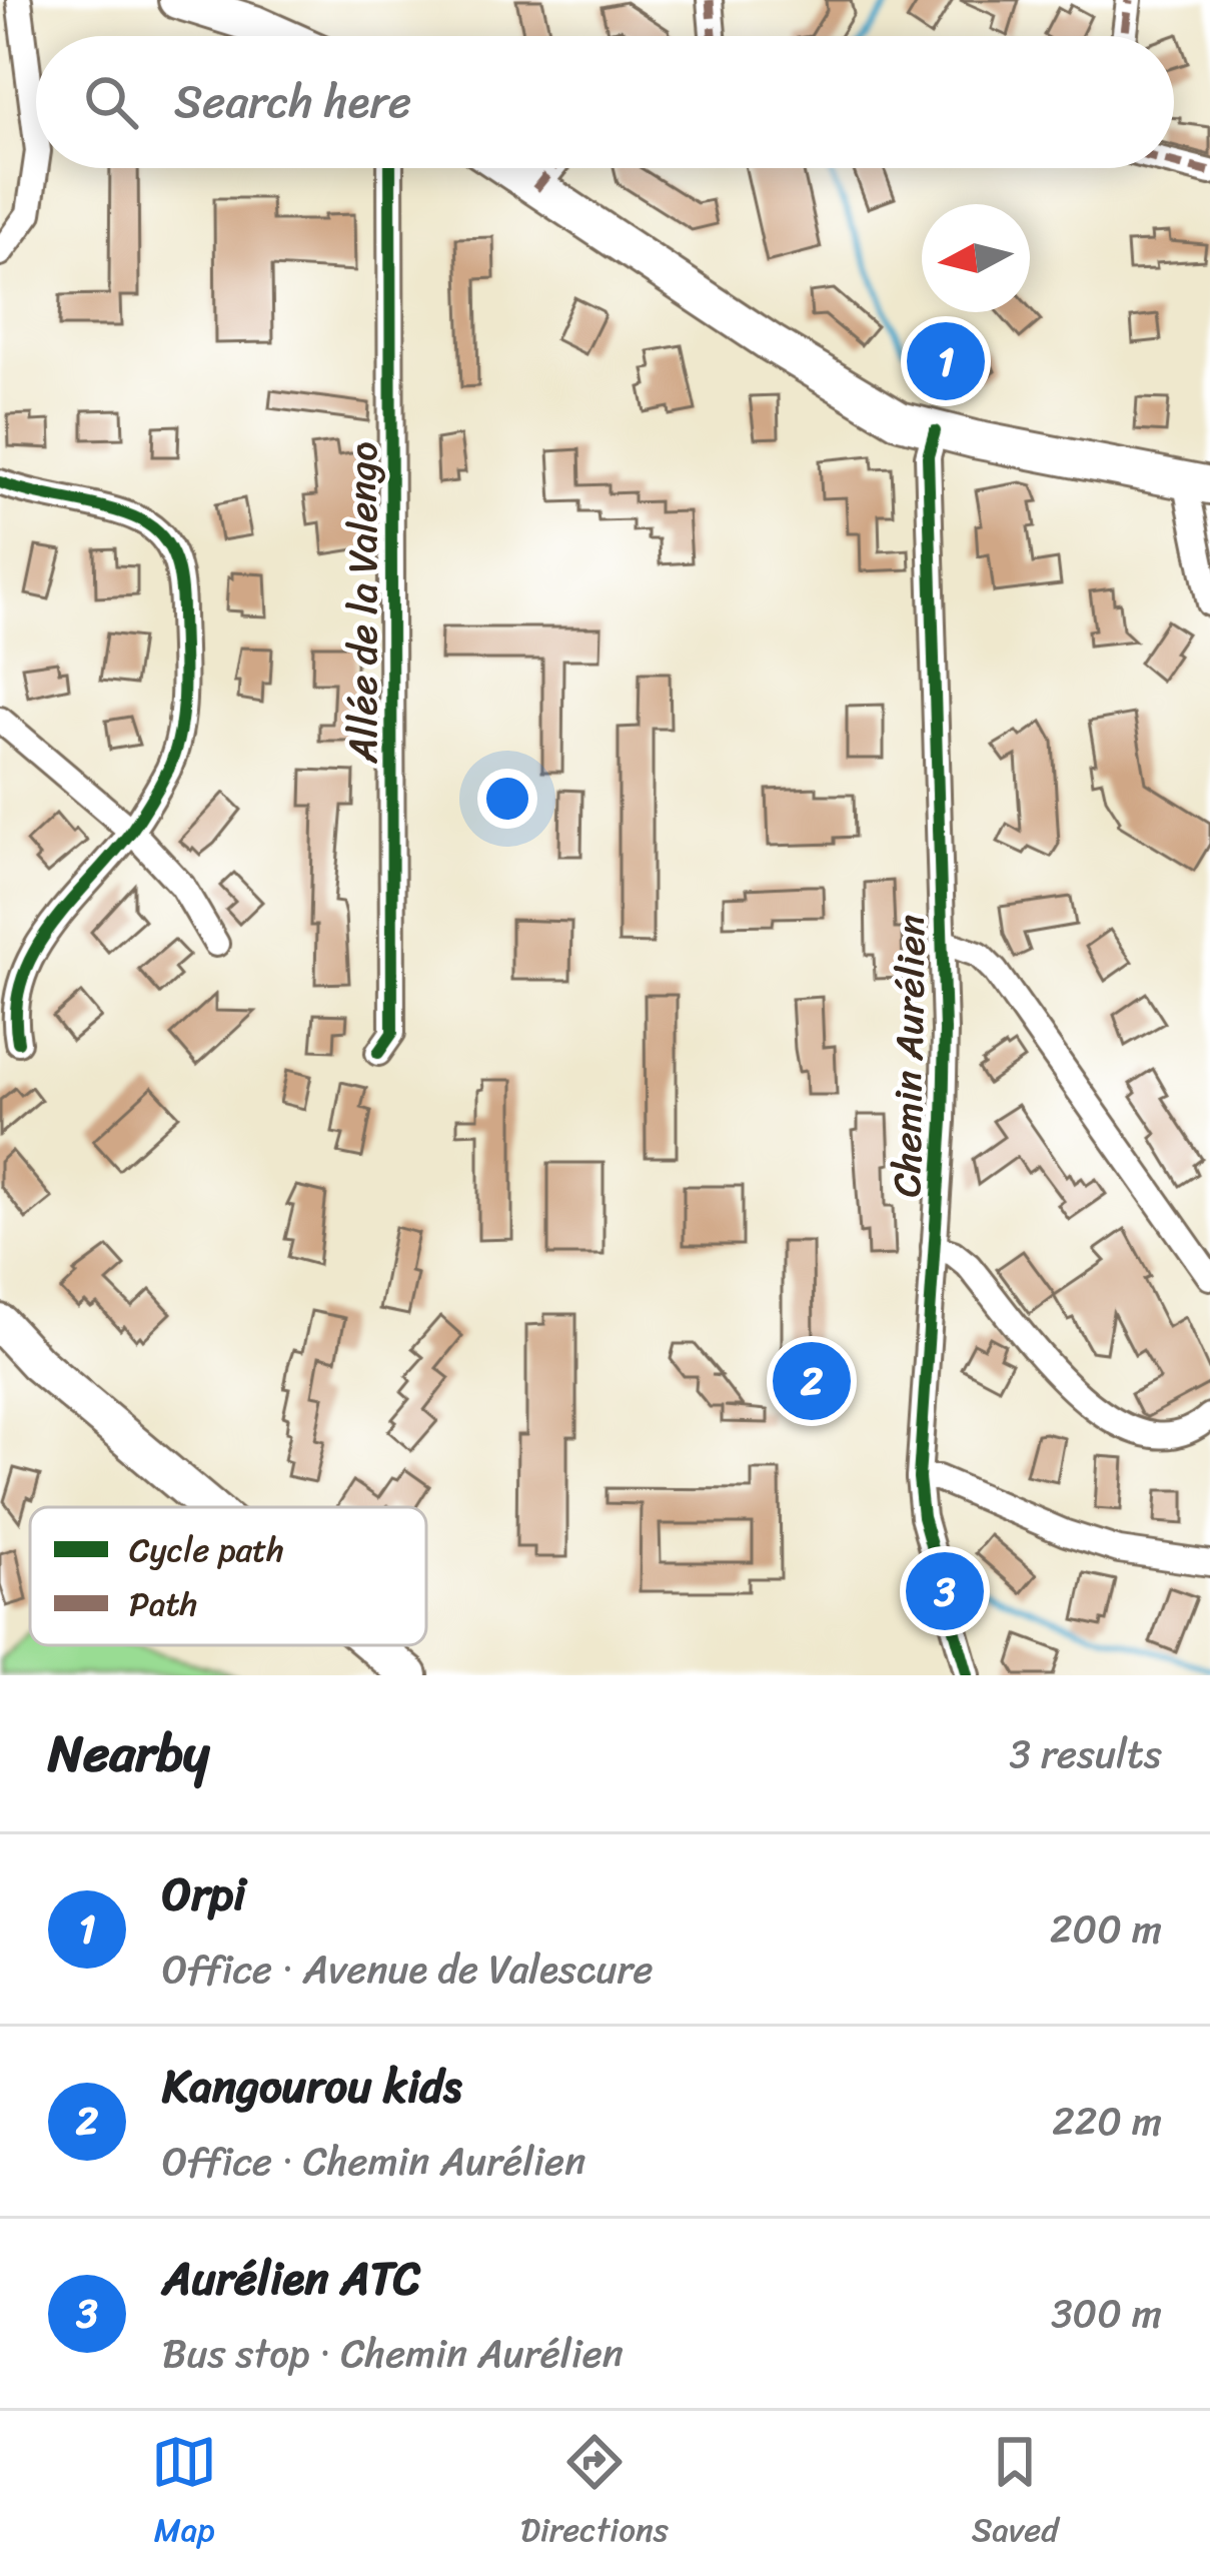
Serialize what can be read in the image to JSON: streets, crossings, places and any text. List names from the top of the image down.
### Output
{
  "streets": {
    "street": ["Allée de la Valengo", "Chemin Aurélien"]
  },
  "legend": ["Cycle path", "Path"],
  "north": "left",
  "page": {
    "search": "Search here",
    "pins": ["1", "2", "3"],
    "heading": ["Nearby", "3 results"],
    "list": [
      {
        "mark": "1",
        "name": "Orpi",
        "note": "Office · Avenue de Valescure",
        "value": "200 m"
      },
      {
        "mark": "2",
        "name": "Kangourou kids",
        "note": "Office · Chemin Aurélien",
        "value": "220 m"
      },
      {
        "mark": "3",
        "name": "Aurélien ATC",
        "note": "Bus stop · Chemin Aurélien",
        "value": "300 m"
      }
    ],
    "nav": ["Map", "Directions", "Saved"]
  }
}
